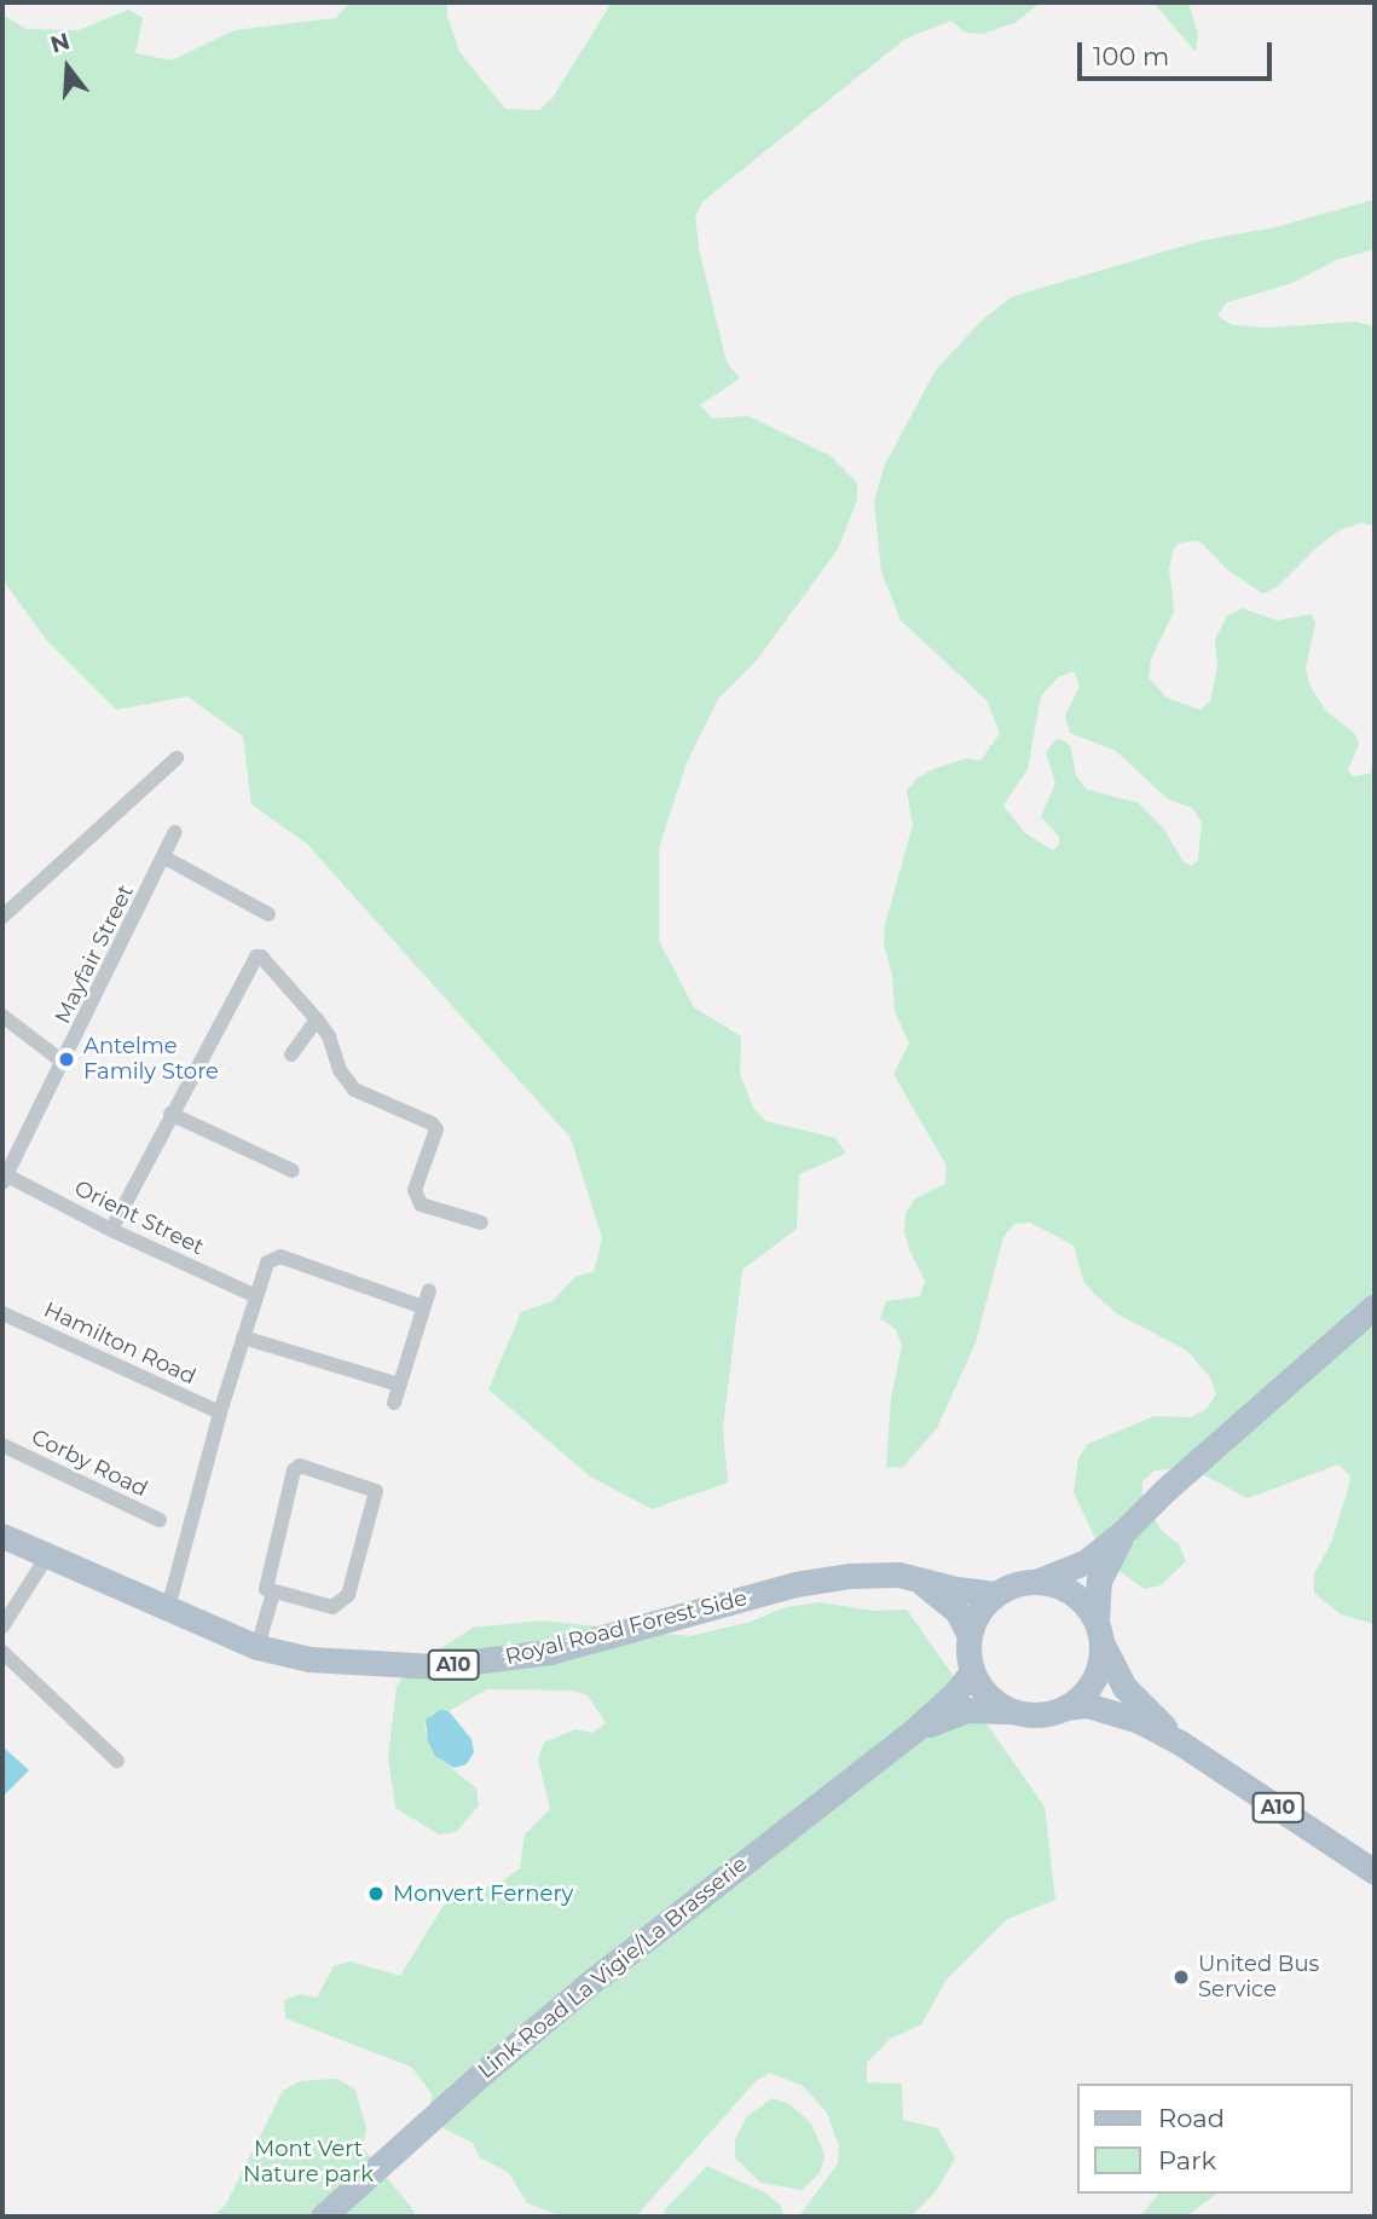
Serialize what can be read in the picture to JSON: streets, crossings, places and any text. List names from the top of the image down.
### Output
{
  "streets": {
    "main road": ["Royal Road Forest Side", "A10", "Link Road La Vigie/La Brasserie"],
    "street": [
      "Mayfair Street",
      "Orient Street",
      "Hamilton Road",
      "Corby Road"
    ]
  },
  "crossings": [
    ["Mayfair Street", "Orient Street"]
  ],
  "parks": ["Mont Vert Nature park"],
  "places": ["Antelme Family Store", "Monvert Fernery", "United Bus Service"],
  "legend": ["Road", "Park"],
  "scale_bar": "100 m",
  "north": "top"
}
